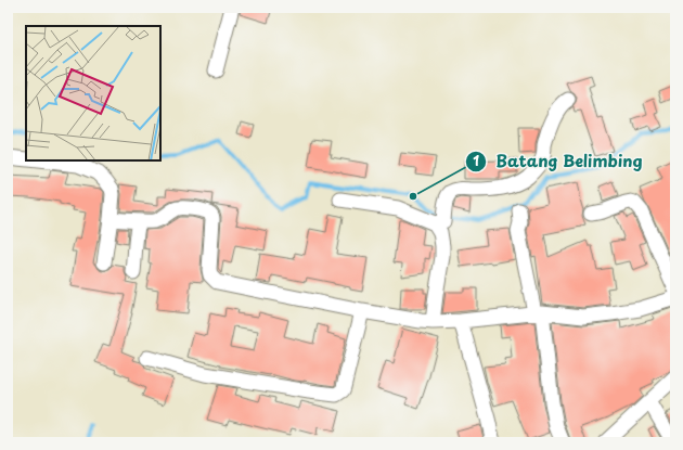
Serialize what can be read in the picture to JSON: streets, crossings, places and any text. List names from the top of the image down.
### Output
{
  "places": ["Batang Belimbing"]
}
